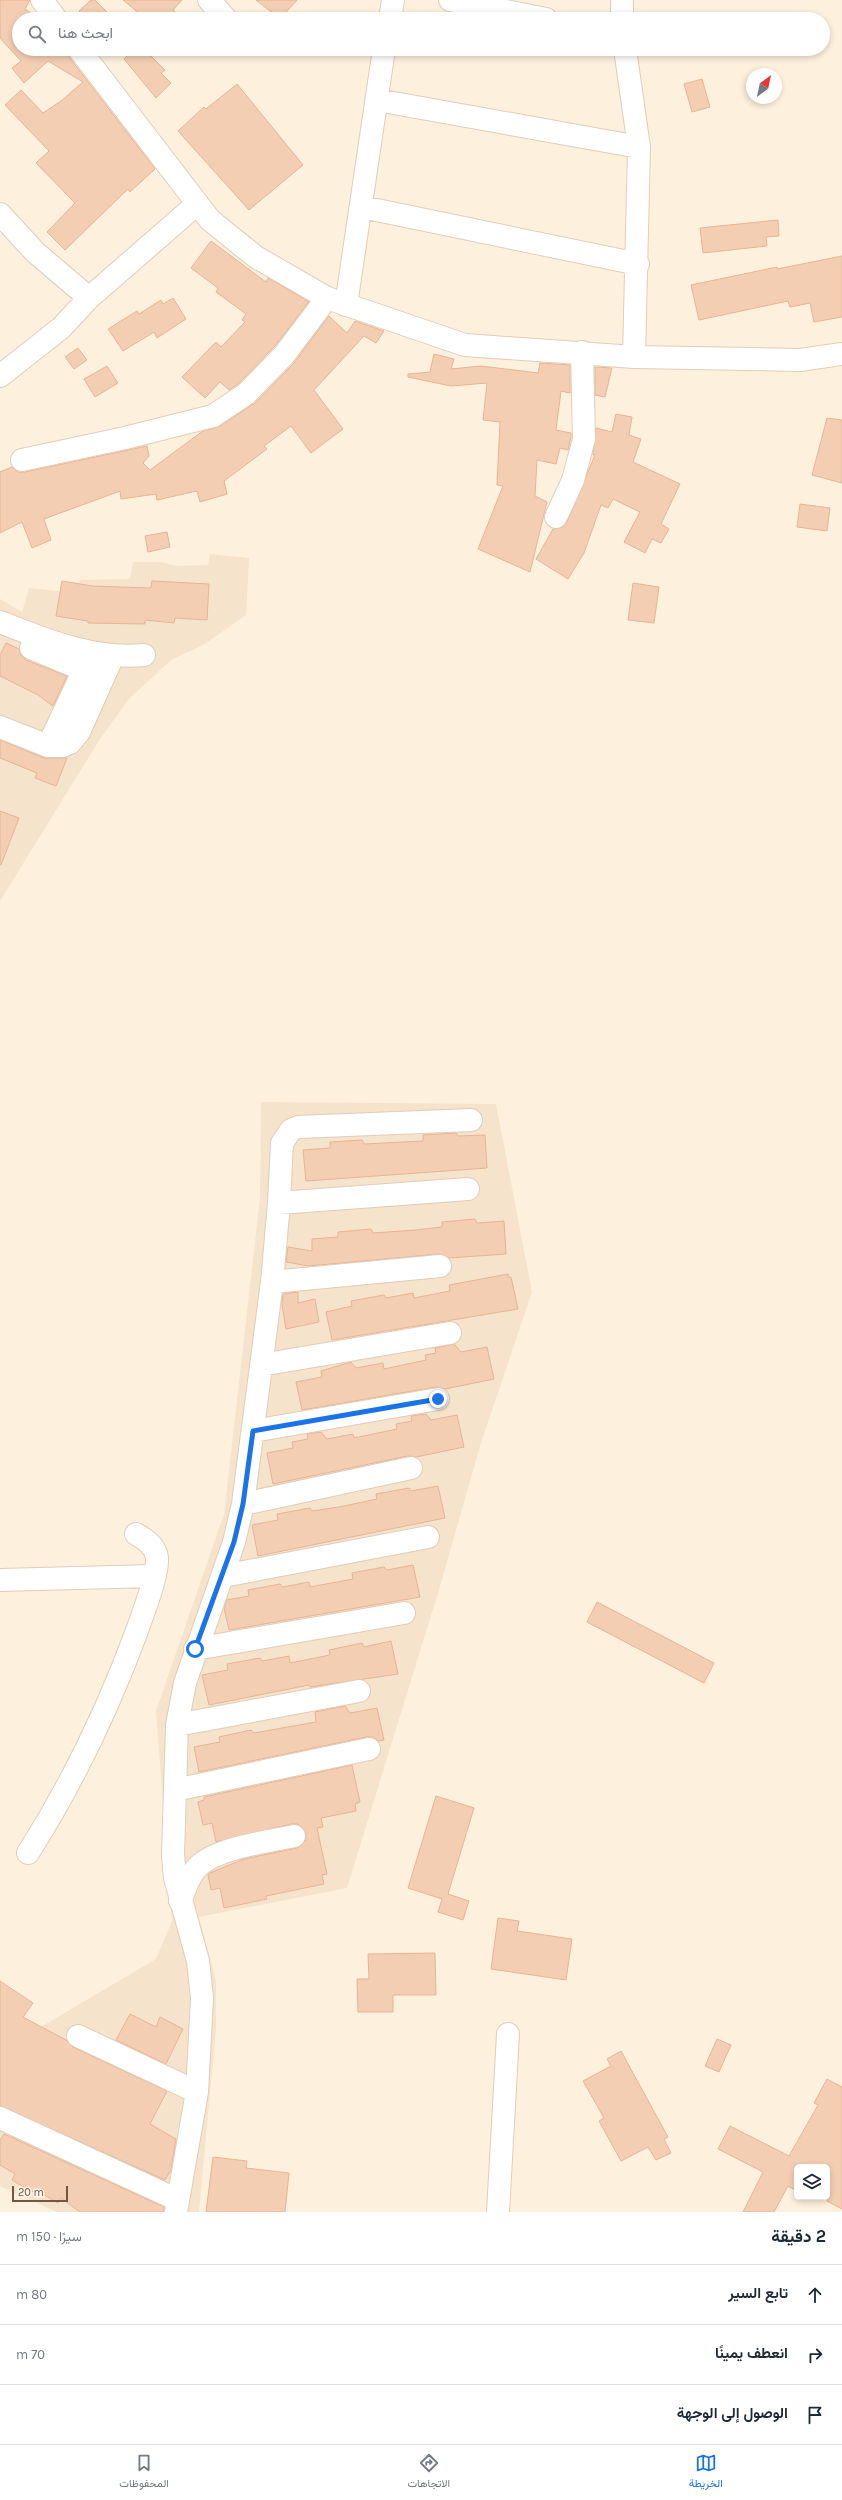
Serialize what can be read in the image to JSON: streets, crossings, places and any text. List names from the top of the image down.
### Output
{
  "scale_bar": "20 m",
  "north": "top right",
  "page": {
    "search": "ابحث هنا",
    "scale": "20 m",
    "heading": ["2 دقيقة", "سيرًا · 150 m"],
    "list": [
      ["تابع السير", "80 m"],
      ["انعطف يمينًا", "70 m"],
      "الوصول إلى الوجهة"
    ],
    "nav": ["الخريطة", "الاتجاهات", "المحفوظات"]
  }
}
